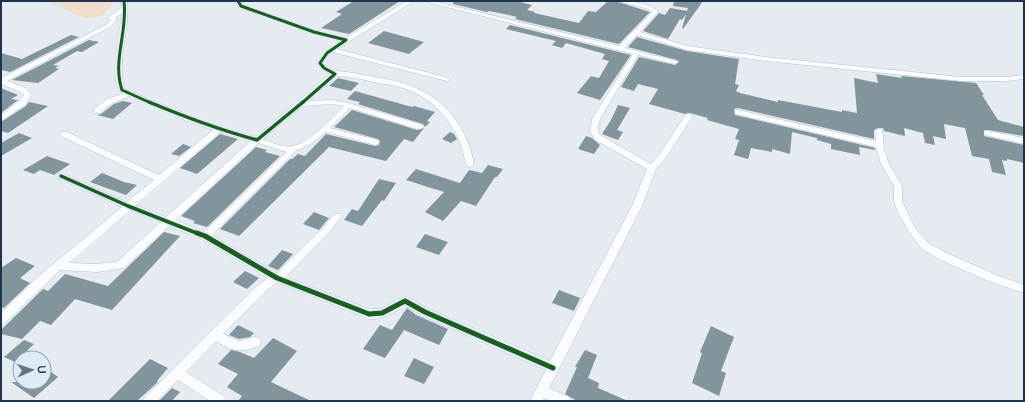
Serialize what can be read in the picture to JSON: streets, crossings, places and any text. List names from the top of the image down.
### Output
{
  "north": "right"
}
